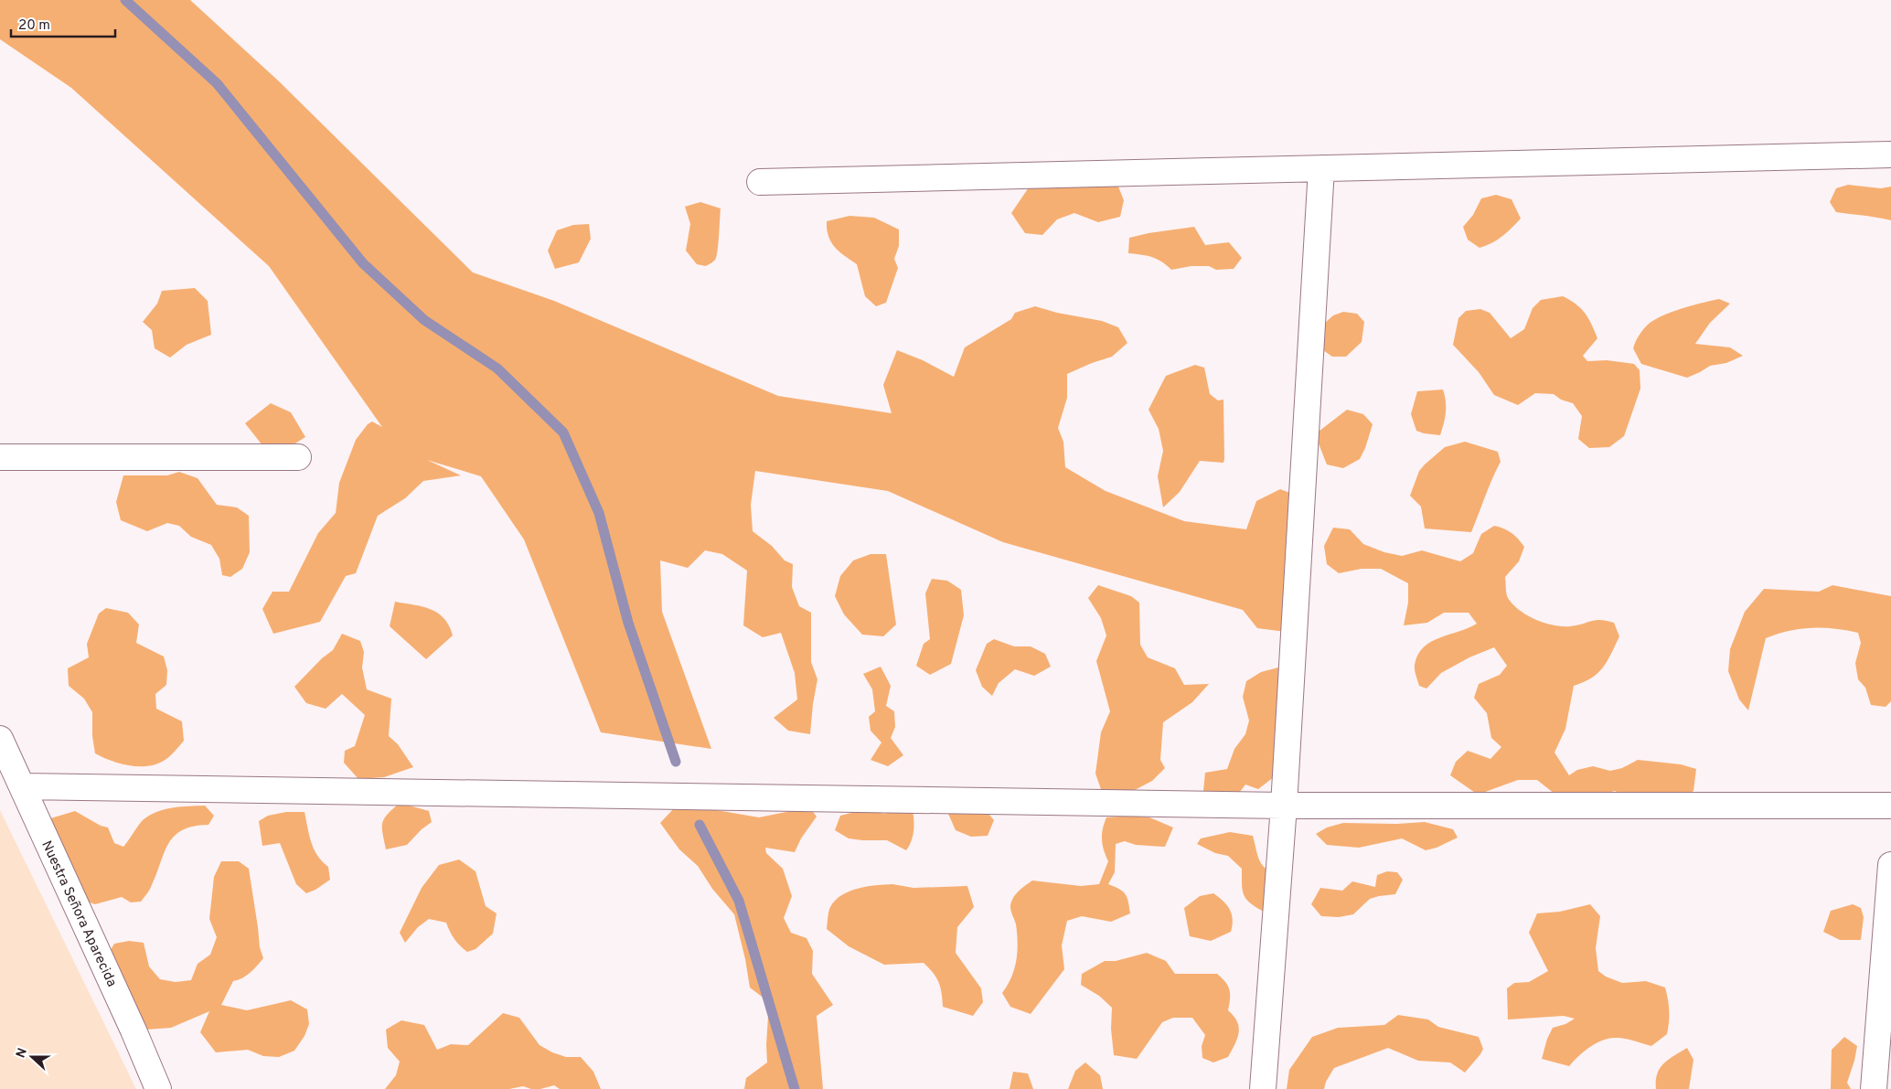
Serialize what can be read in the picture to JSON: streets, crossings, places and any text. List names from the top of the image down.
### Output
{
  "streets": {
    "street": ["Nuestra Señora Aparecida"]
  },
  "scale_bar": "20 m",
  "north": "left"
}
